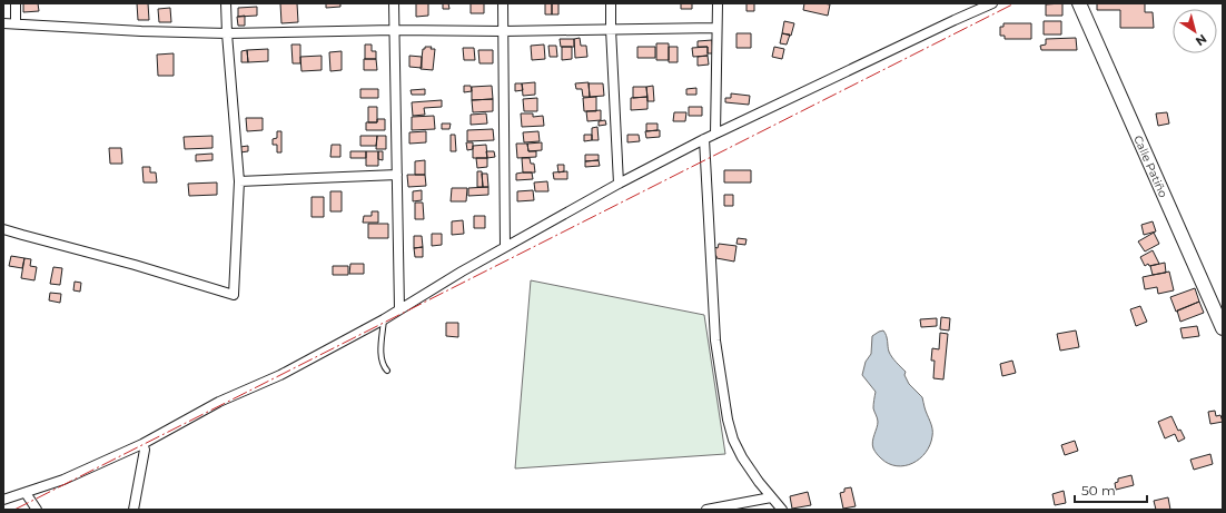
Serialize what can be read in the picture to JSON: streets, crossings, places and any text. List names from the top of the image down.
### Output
{
  "streets": {
    "main road": ["Calle Patiño"]
  },
  "scale_bar": "50 m",
  "north": "bottom right"
}
